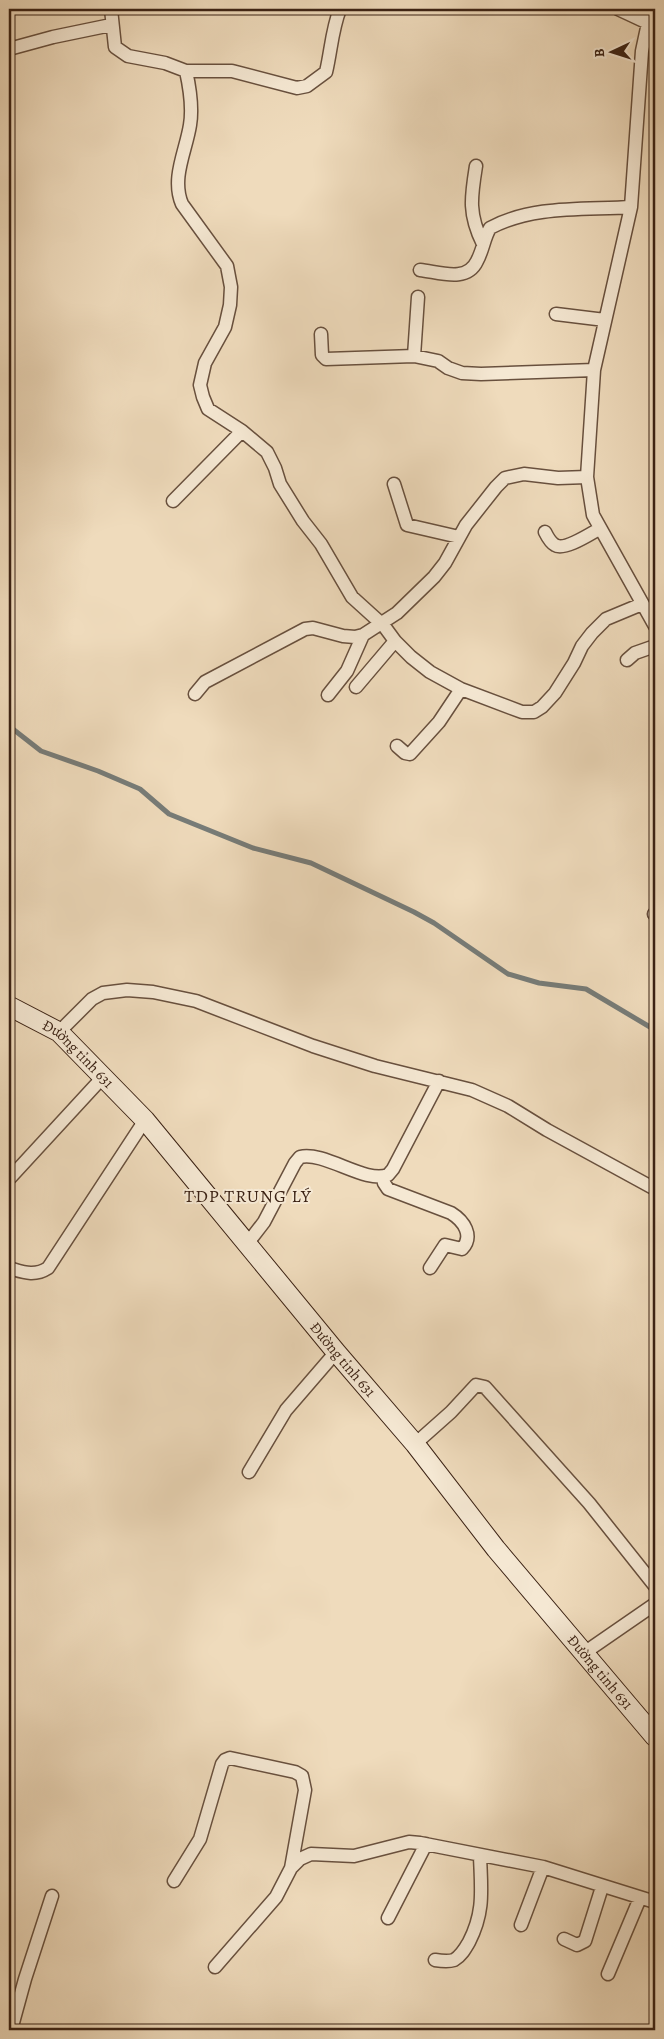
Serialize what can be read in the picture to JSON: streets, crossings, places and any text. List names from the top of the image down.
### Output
{
  "streets": {
    "main road": ["Đường tỉnh 631"]
  },
  "districts": ["TDP TRUNG LÝ"],
  "north": "left"
}
